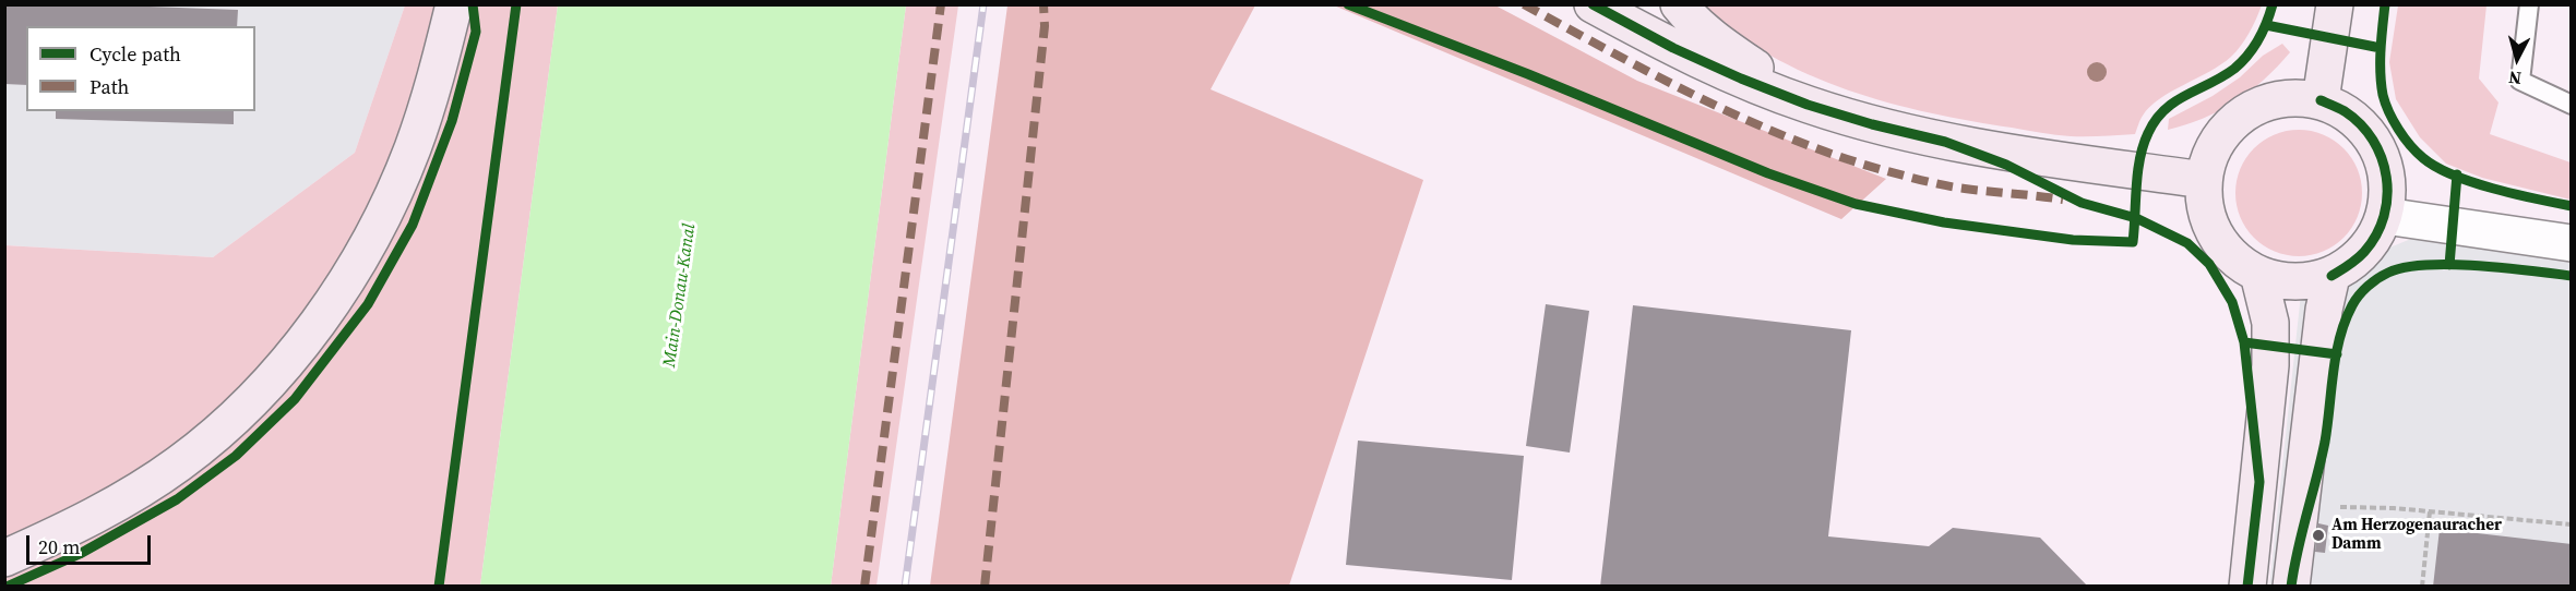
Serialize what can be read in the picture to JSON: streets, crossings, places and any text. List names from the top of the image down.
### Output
{
  "water": ["Main-Donau-Kanal"],
  "places": ["Am Herzogenauracher Damm"],
  "legend": ["Cycle path", "Path"],
  "scale_bar": "20 m",
  "north": "bottom"
}
